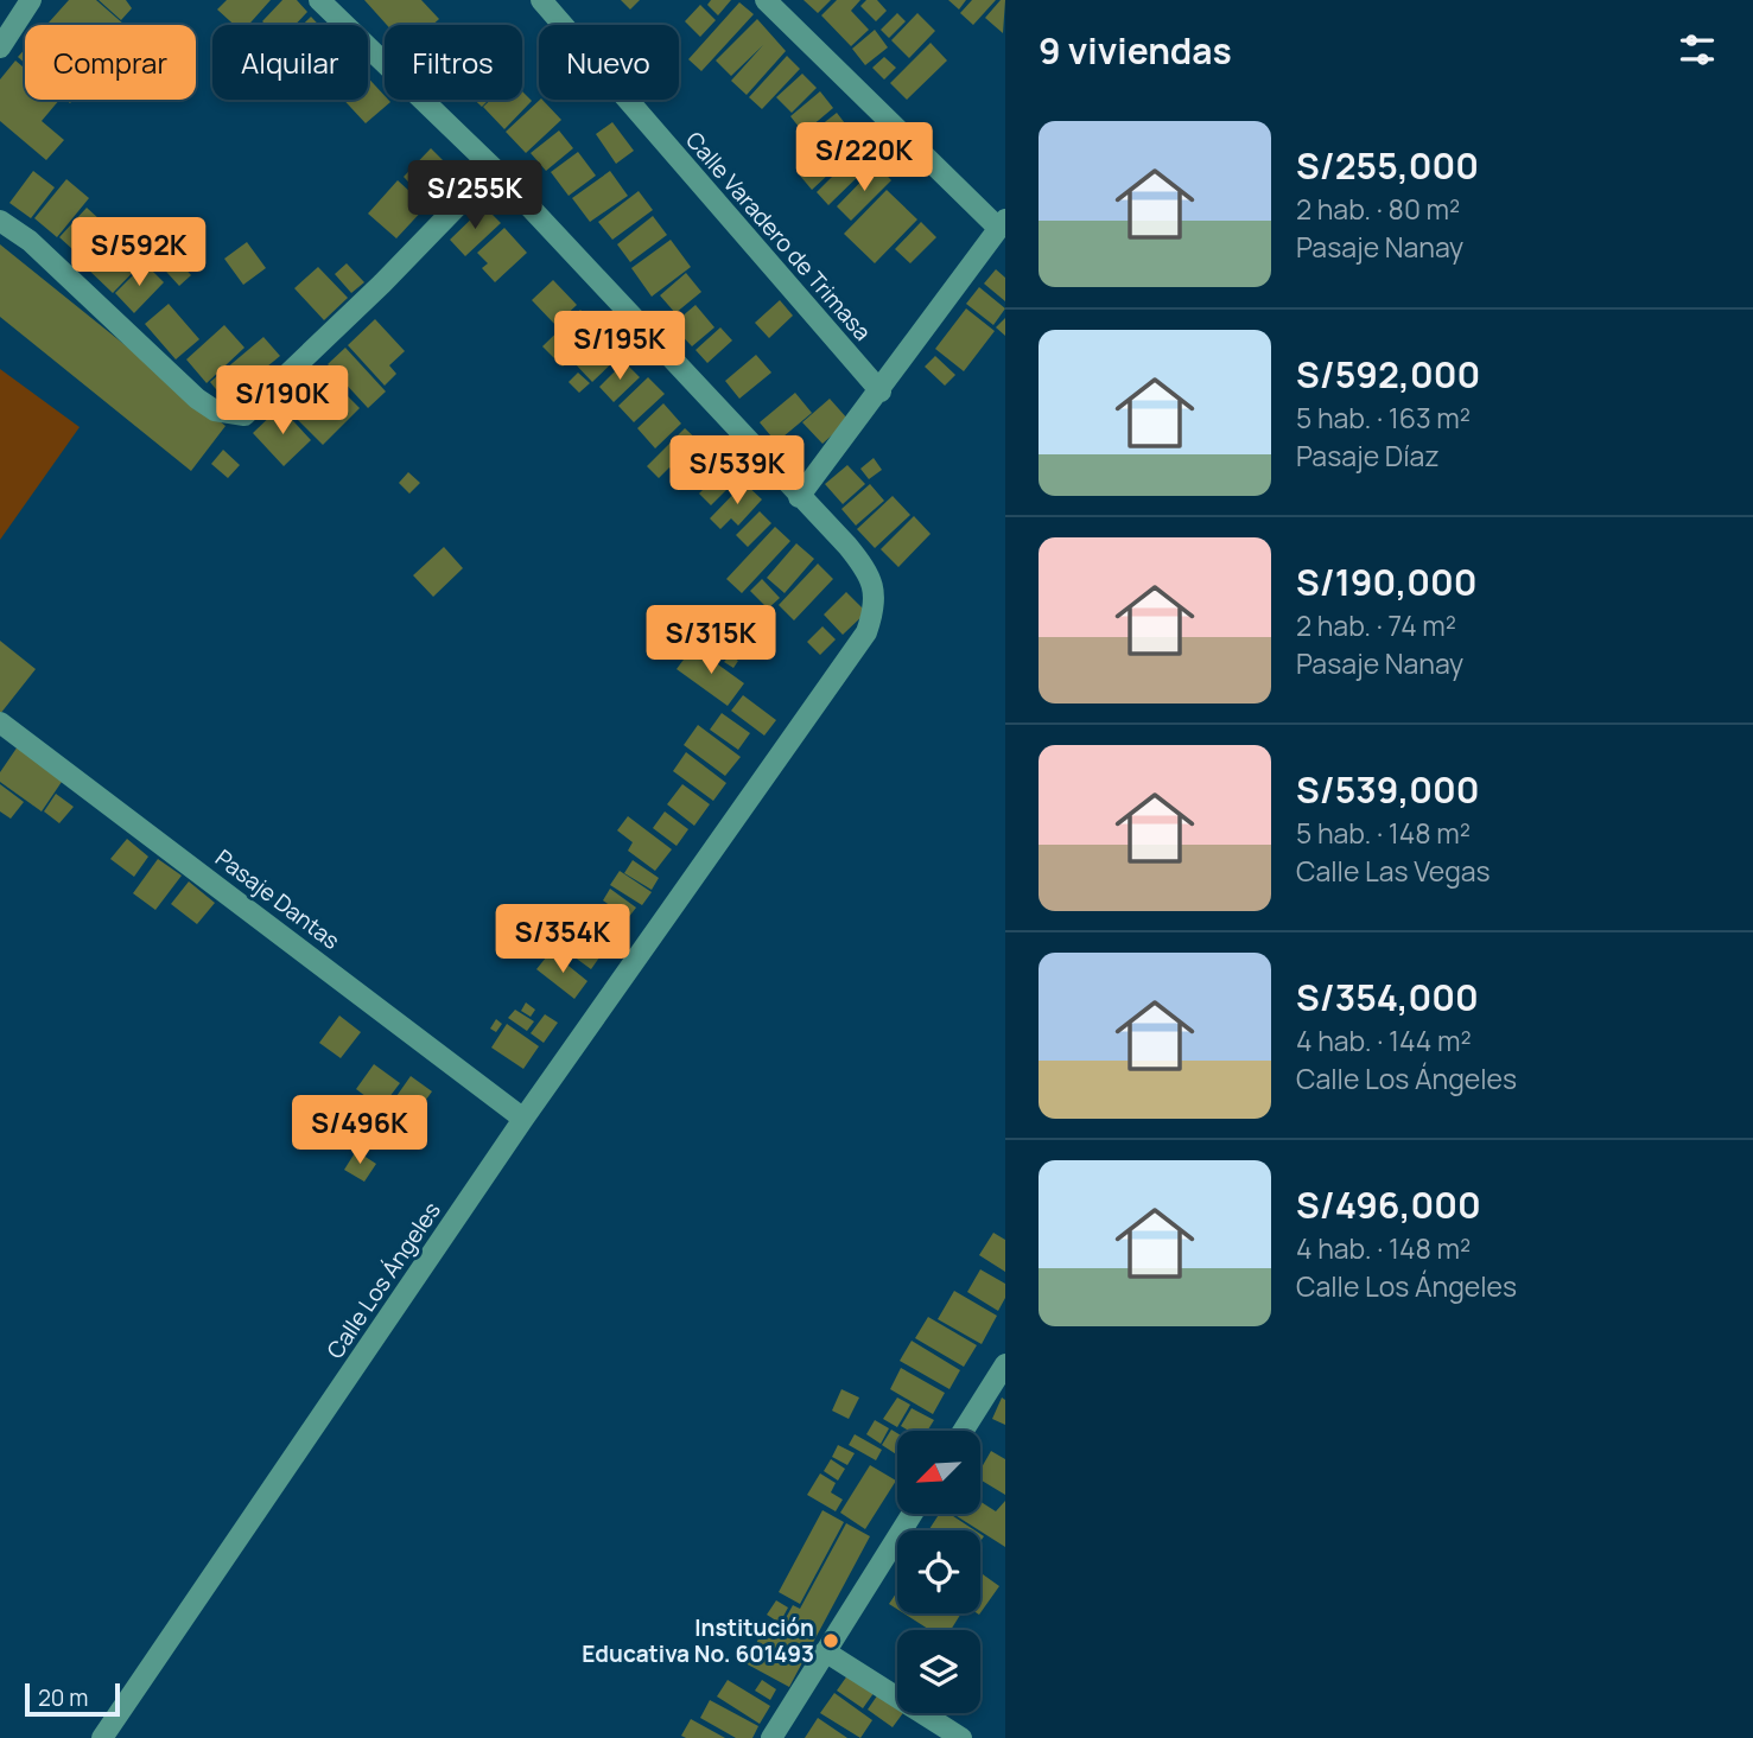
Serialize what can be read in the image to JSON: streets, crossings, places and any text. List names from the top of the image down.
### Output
{
  "streets": {
    "street": ["Calle Varadero de Trimasa", "Pasaje Dantas", "Calle Los Ángeles"]
  },
  "crossings": [
    ["Pasaje Dantas", "Calle Los Ángeles"]
  ],
  "places": ["Institución Educativa No. 601493"],
  "scale_bar": "20 m",
  "north": "bottom left",
  "page": {
    "heading": "9 viviendas",
    "chip": [
      "Comprar",
      "Alquilar",
      "Filtros",
      "Nuevo"
    ],
    "list": [
      {
        "name": "S/255,000",
        "note": "2 hab. · 80 m² · Pasaje Nanay"
      },
      {
        "name": "S/592,000",
        "note": "5 hab. · 163 m² · Pasaje Díaz"
      },
      {
        "name": "S/190,000",
        "note": "2 hab. · 74 m² · Pasaje Nanay"
      },
      {
        "name": "S/539,000",
        "note": "5 hab. · 148 m² · Calle Las Vegas"
      },
      {
        "name": "S/354,000",
        "note": "4 hab. · 144 m² · Calle Los Ángeles"
      },
      {
        "name": "S/496,000",
        "note": "4 hab. · 148 m² · Calle Los Ángeles"
      }
    ],
    "price": [
      "S/220K",
      "S/255K",
      "S/592K",
      "S/195K",
      "S/190K",
      "S/539K",
      "S/315K",
      "S/354K",
      "S/496K"
    ],
    "scale": "20 m"
  }
}
